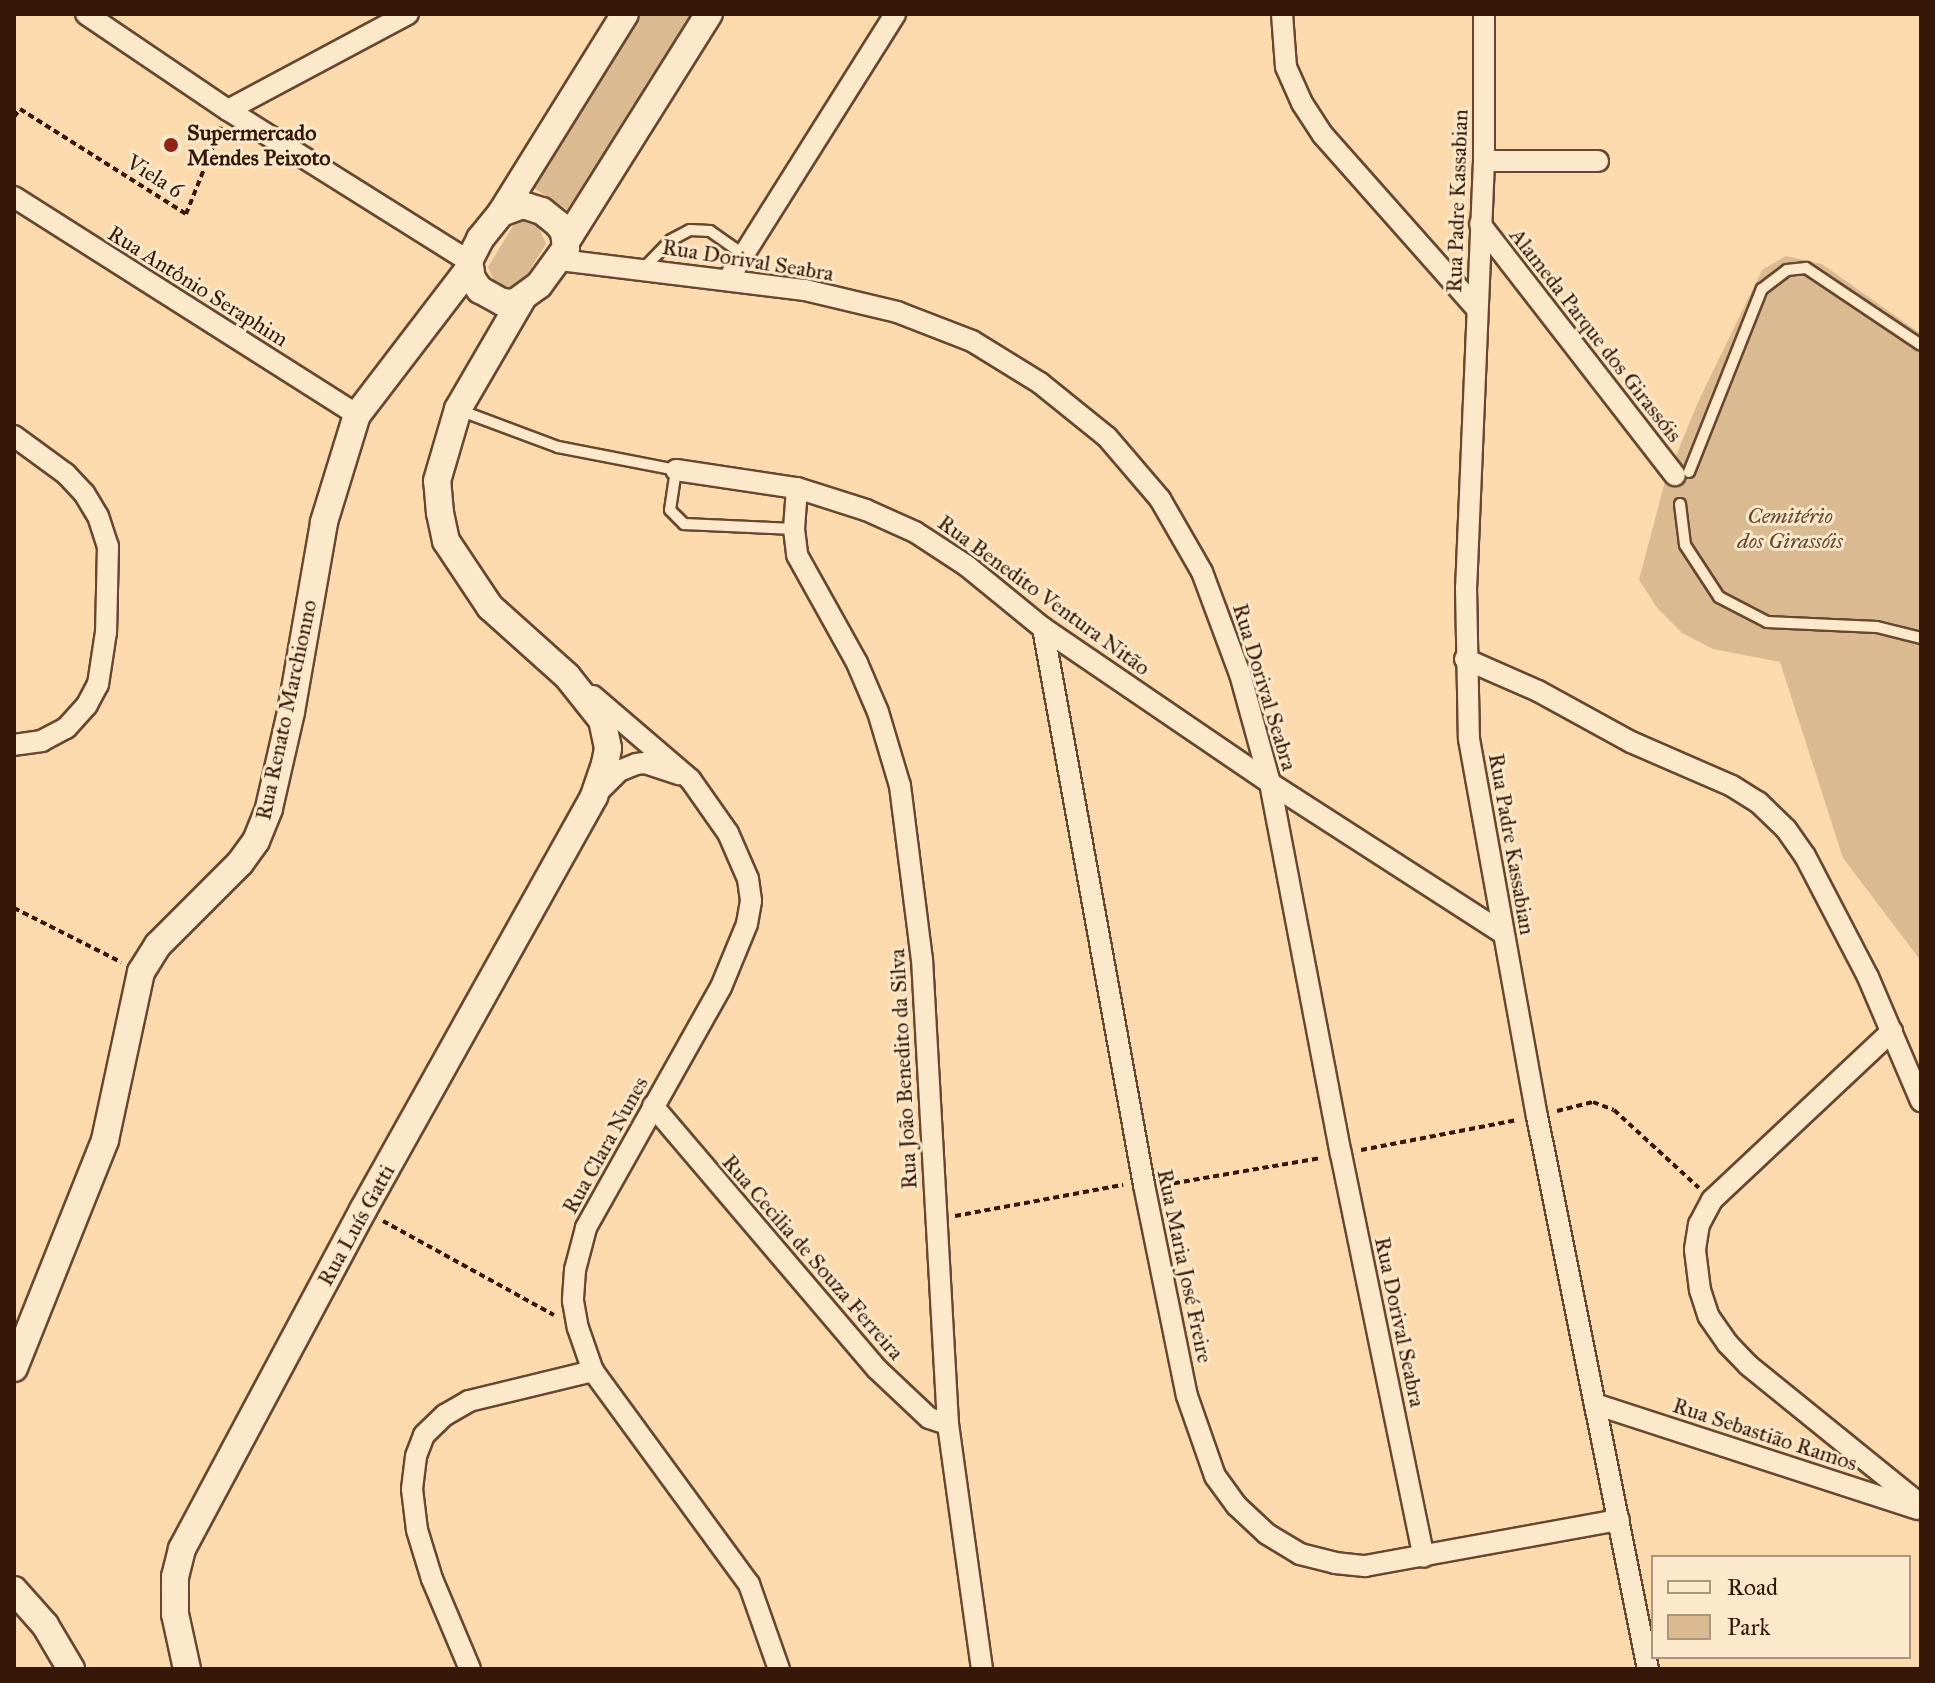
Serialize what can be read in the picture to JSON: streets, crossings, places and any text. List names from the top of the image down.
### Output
{
  "streets": {
    "street": [
      "Rua Padre Kassabian",
      "Rua Dorival Seabra",
      "Rua Antônio Seraphim",
      "Alameda Parque dos Girassóis",
      "Rua Benedito Ventura Nitão",
      "Rua Renato Marchionno",
      "Rua João Benedito da Silva",
      "Rua Clara Nunes",
      "Rua Luís Gatti",
      "Rua Cecilia de Souza Ferreira",
      "Rua Maria José Freire",
      "Rua Sebastião Ramos"
    ],
    "path": ["Viela 6"]
  },
  "crossings": [
    ["Rua Padre Kassabian", "Alameda Parque dos Girassóis"],
    ["Rua Padre Kassabian", "Rua Benedito Ventura Nitão"],
    ["Rua Padre Kassabian", "Rua Maria José Freire"],
    ["Rua Padre Kassabian", "Rua Sebastião Ramos"],
    ["Rua Dorival Seabra", "Rua Benedito Ventura Nitão"],
    ["Rua Dorival Seabra", "Rua Renato Marchionno"],
    ["Rua Dorival Seabra", "Rua Luís Gatti"],
    ["Rua Dorival Seabra", "Rua Maria José Freire"],
    ["Rua Antônio Seraphim", "Rua Renato Marchionno"],
    ["Rua Benedito Ventura Nitão", "Rua João Benedito da Silva"],
    ["Rua Benedito Ventura Nitão", "Rua Luís Gatti"],
    ["Rua Benedito Ventura Nitão", "Rua Maria José Freire"],
    ["Rua Renato Marchionno", "Rua Luís Gatti"],
    ["Rua João Benedito da Silva", "Rua Cecilia de Souza Ferreira"],
    ["Rua Clara Nunes", "Rua Luís Gatti"],
    ["Rua Clara Nunes", "Rua Cecilia de Souza Ferreira"]
  ],
  "parks": ["Cemitério dos Girassóis"],
  "places": ["Supermercado Mendes Peixoto"],
  "legend": ["Road", "Park"]
}
